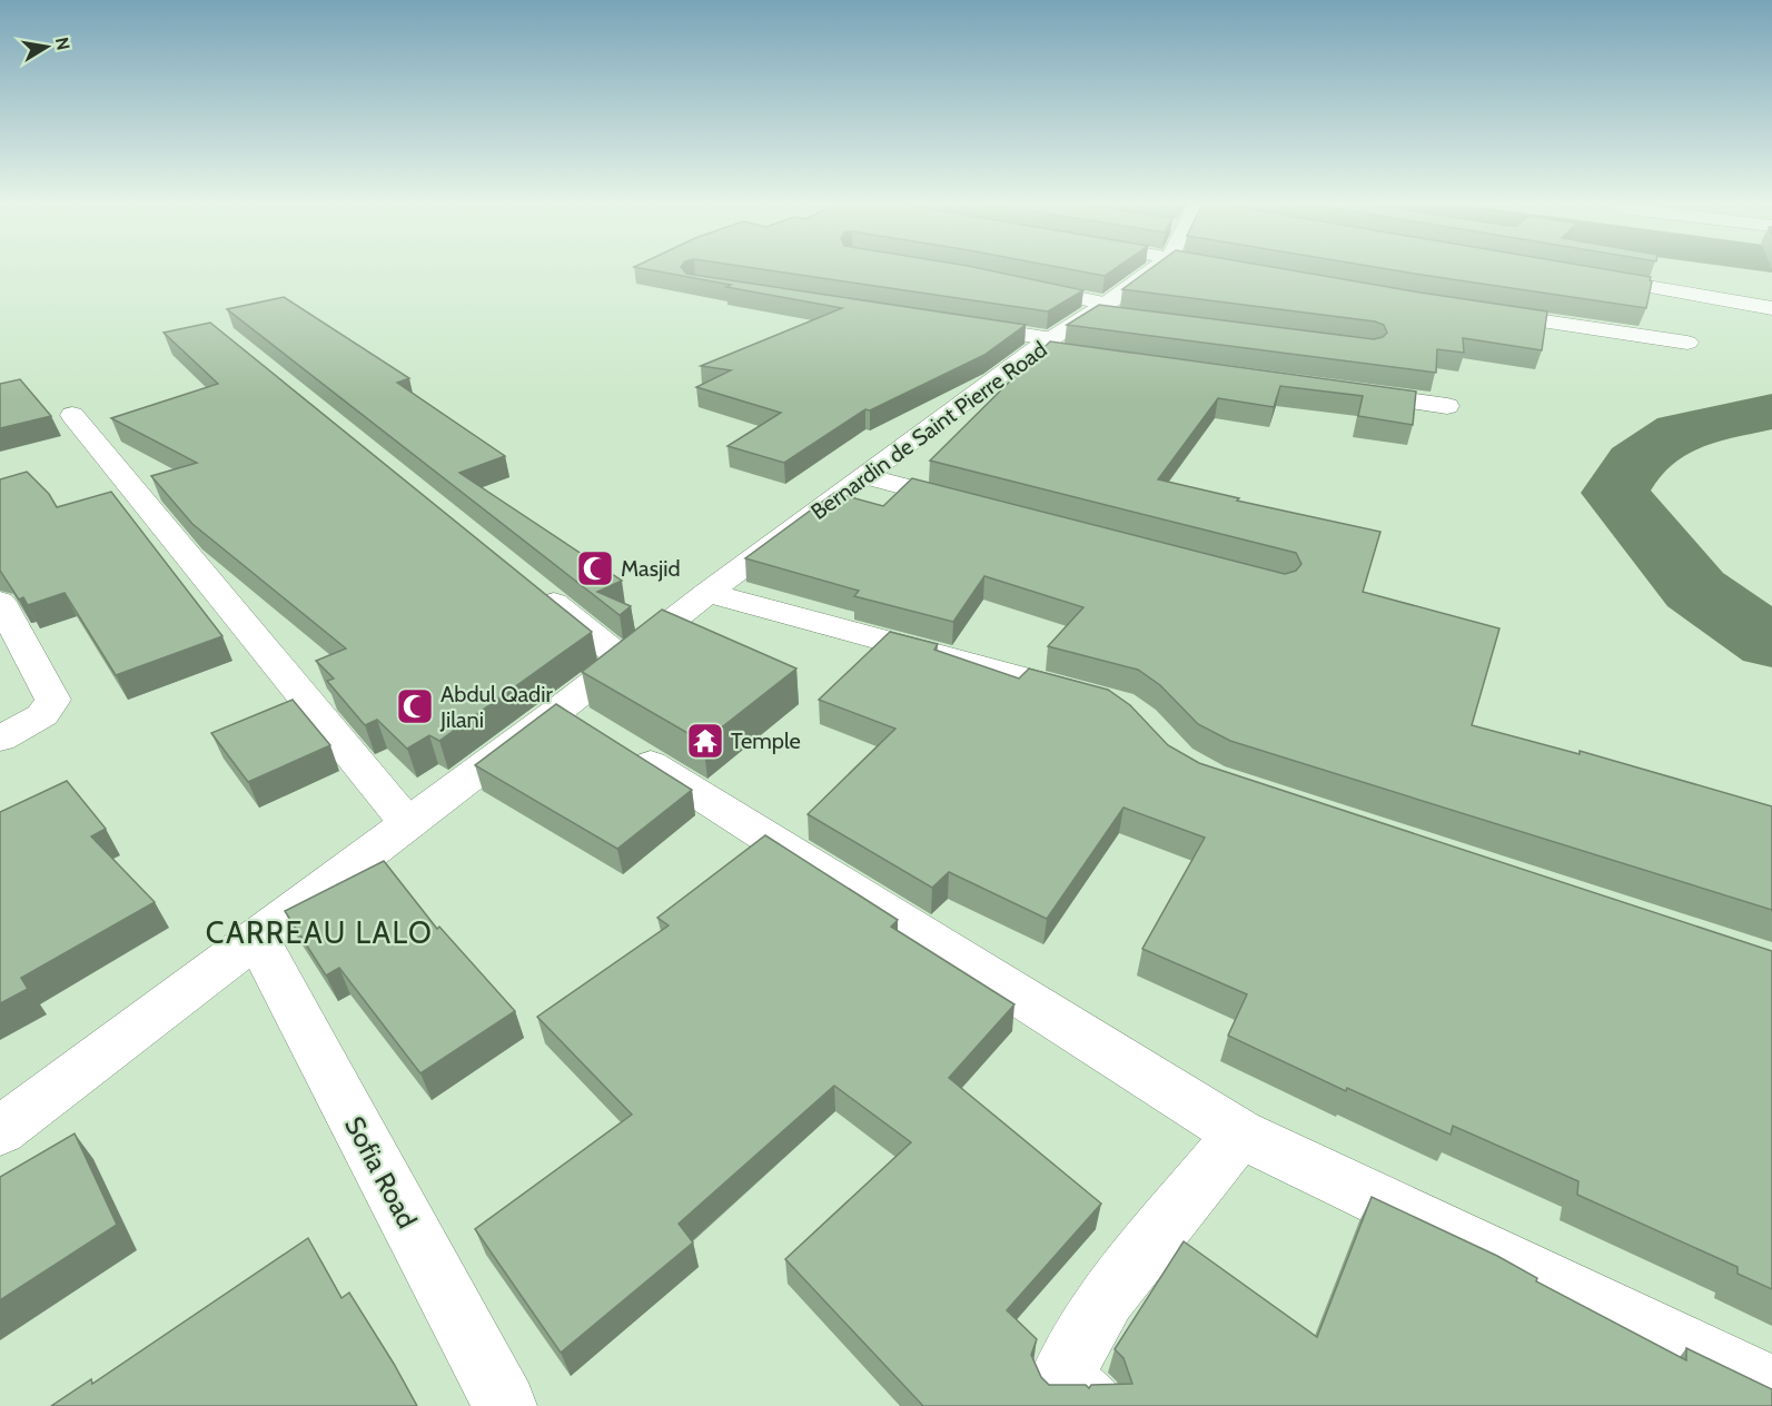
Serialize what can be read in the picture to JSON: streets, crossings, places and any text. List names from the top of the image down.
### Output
{
  "streets": {
    "street": ["Bernardin de Saint Pierre Road", "Sofia Road"]
  },
  "crossings": [
    ["Bernardin de Saint Pierre Road", "Sofia Road"]
  ],
  "districts": ["CARREAU LALO"],
  "places": {
    "mosque": ["Masjid", "Abdul Qadir Jilani"],
    "temple": ["Temple"]
  },
  "north": "right"
}
